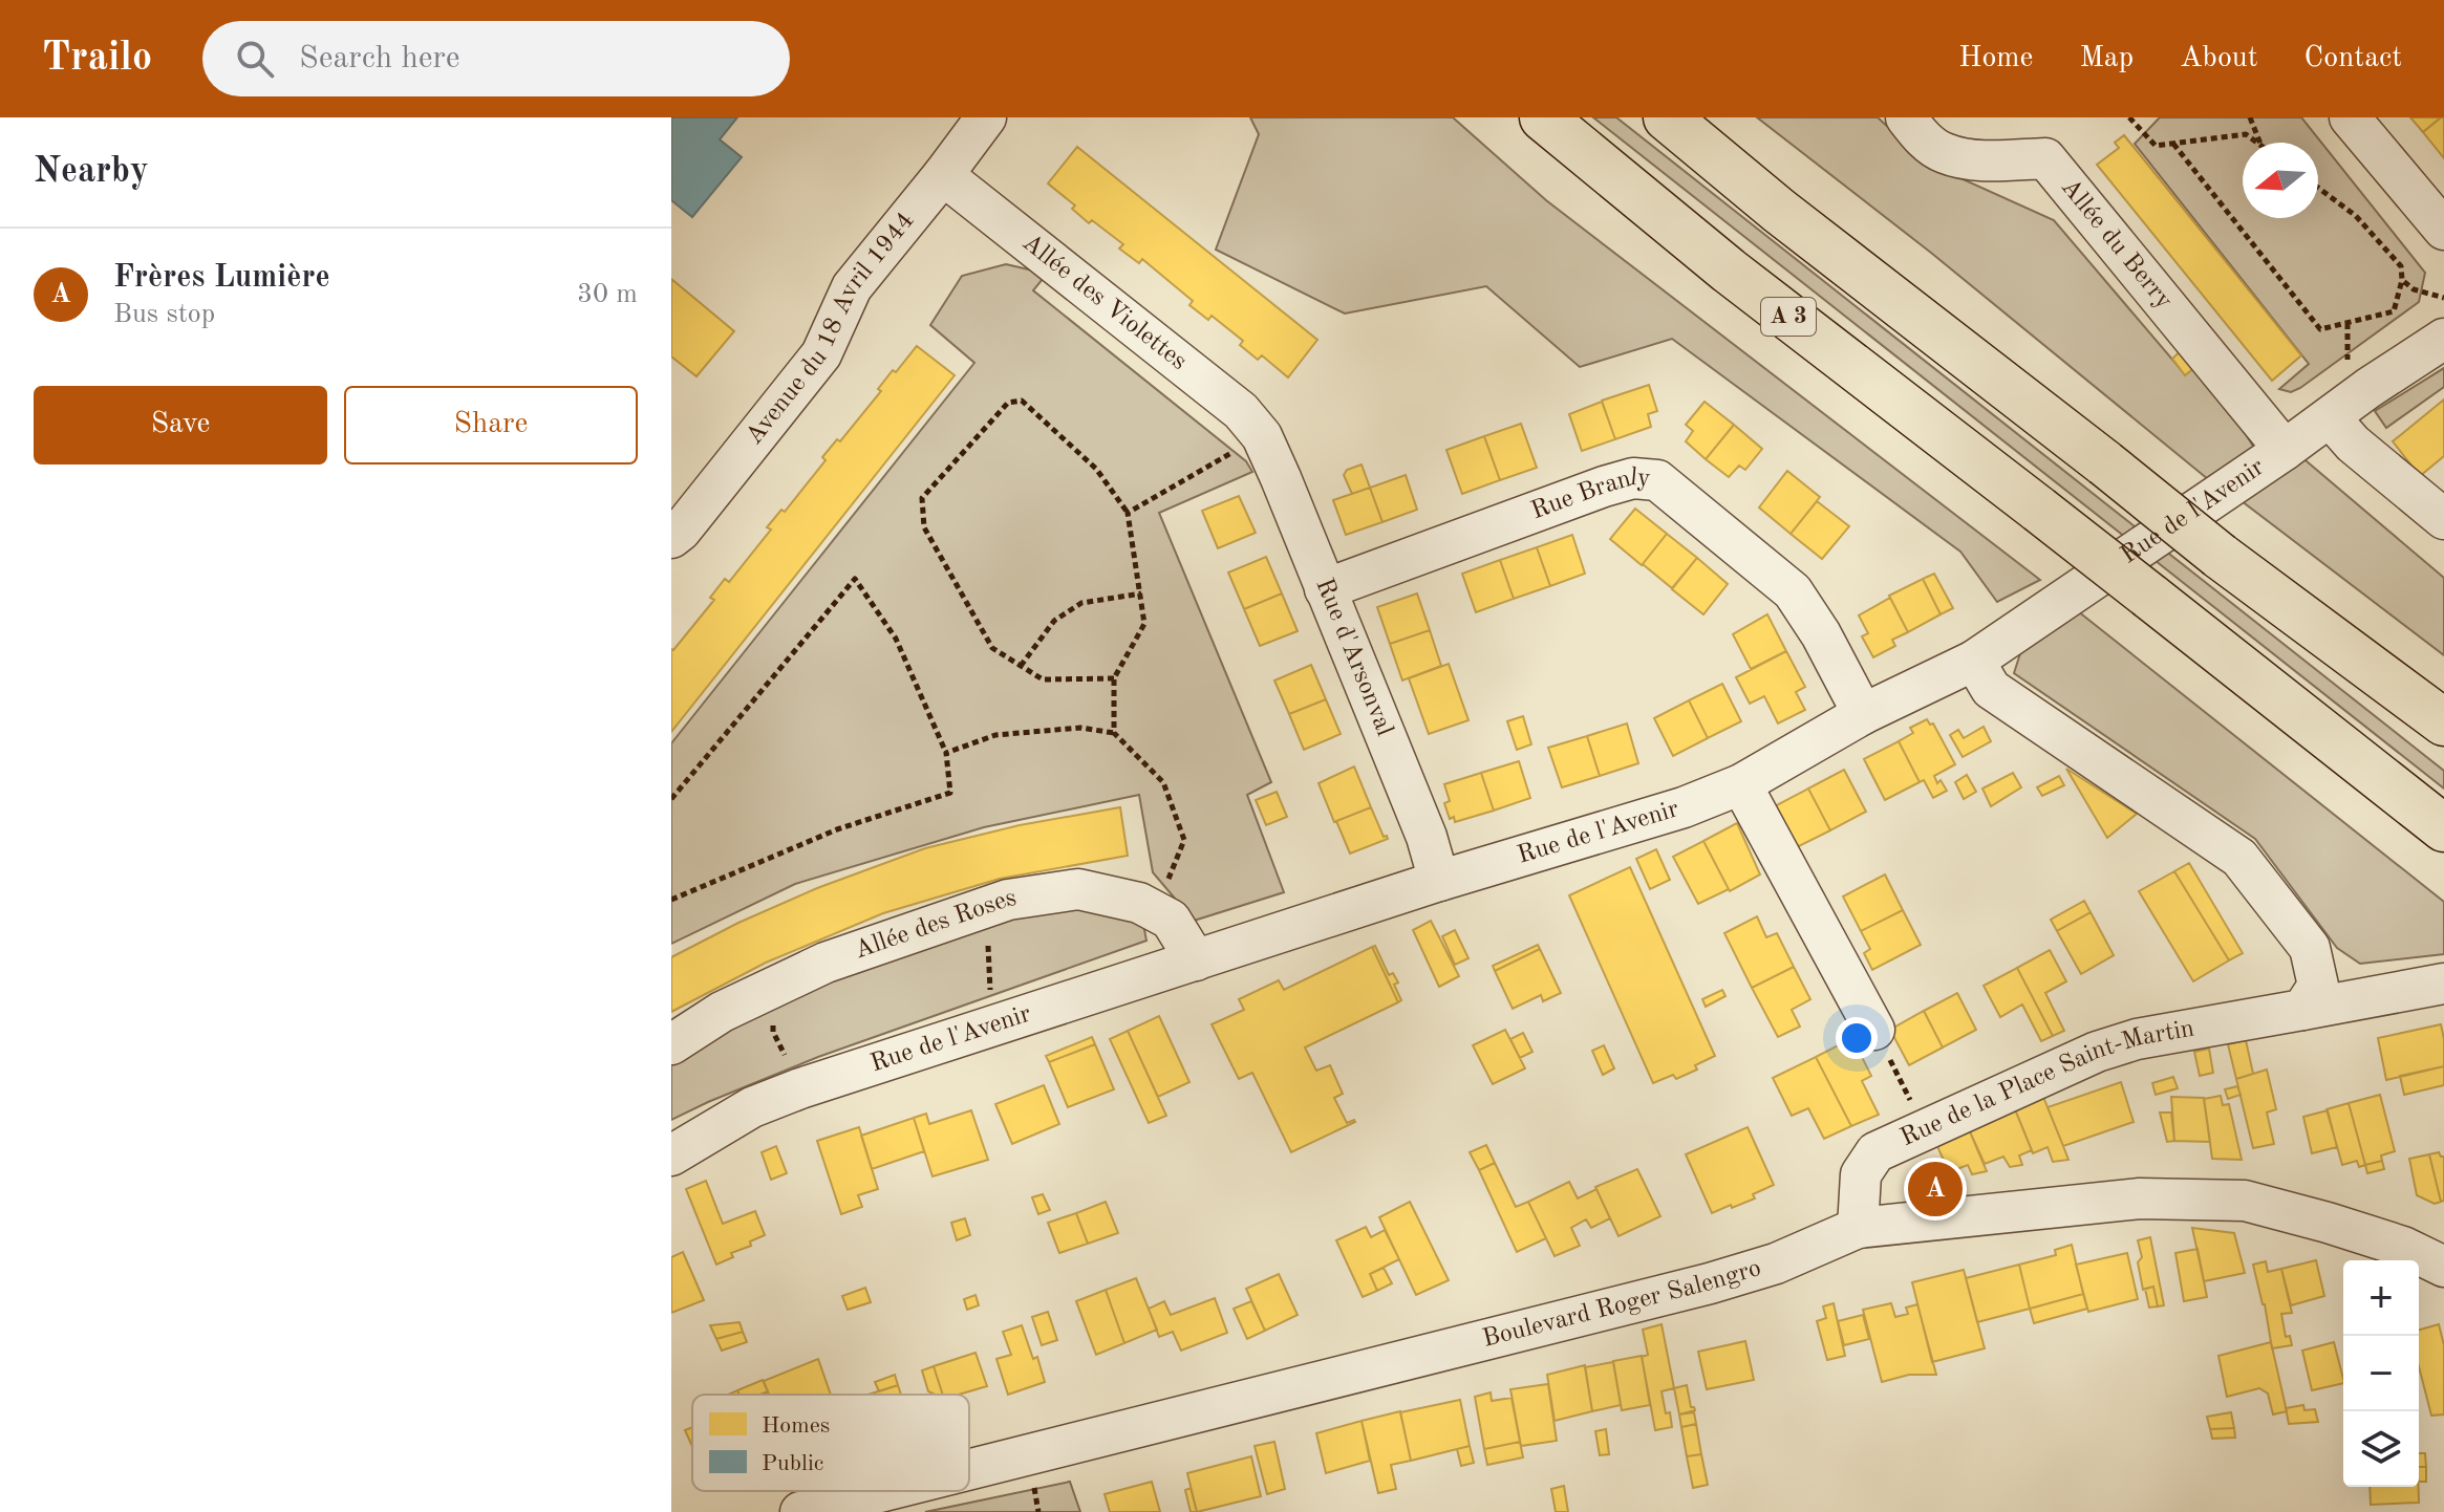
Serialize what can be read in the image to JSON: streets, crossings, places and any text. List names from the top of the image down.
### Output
{
  "streets": {
    "highway": ["A 3"],
    "street": [
      "Allée du Berry",
      "Allée des Violettes",
      "Avenue du 18 Avril 1944",
      "Rue Branly",
      "Rue de l'Avenir",
      "Rue d'Arsonval",
      "Allée des Roses",
      "Rue de la Place Saint-Martin",
      "Boulevard Roger Salengro"
    ]
  },
  "crossings": [
    ["Allée du Berry", "Rue de l'Avenir"],
    ["Allée des Violettes", "Avenue du 18 Avril 1944"],
    ["Allée des Violettes", "Rue d'Arsonval"],
    ["Rue Branly", "Rue de l'Avenir"],
    ["Rue Branly", "Rue d'Arsonval"],
    ["Rue de l'Avenir", "Rue d'Arsonval"],
    ["Rue de l'Avenir", "Allée des Roses"],
    ["Rue de la Place Saint-Martin", "Boulevard Roger Salengro"]
  ],
  "legend": ["Homes", "Public"],
  "north": "left",
  "page": {
    "header": "Trailo",
    "search": "Search here",
    "nav": [
      "Home",
      "Map",
      "About",
      "Contact"
    ],
    "heading": "Nearby",
    "list": [
      {
        "mark": "A",
        "name": "Frères Lumière",
        "note": "Bus stop",
        "value": "30 m"
      }
    ],
    "buttons": ["Save", "Share"],
    "pins": "A",
    "map_buttons": ["+", "−"]
  }
}
